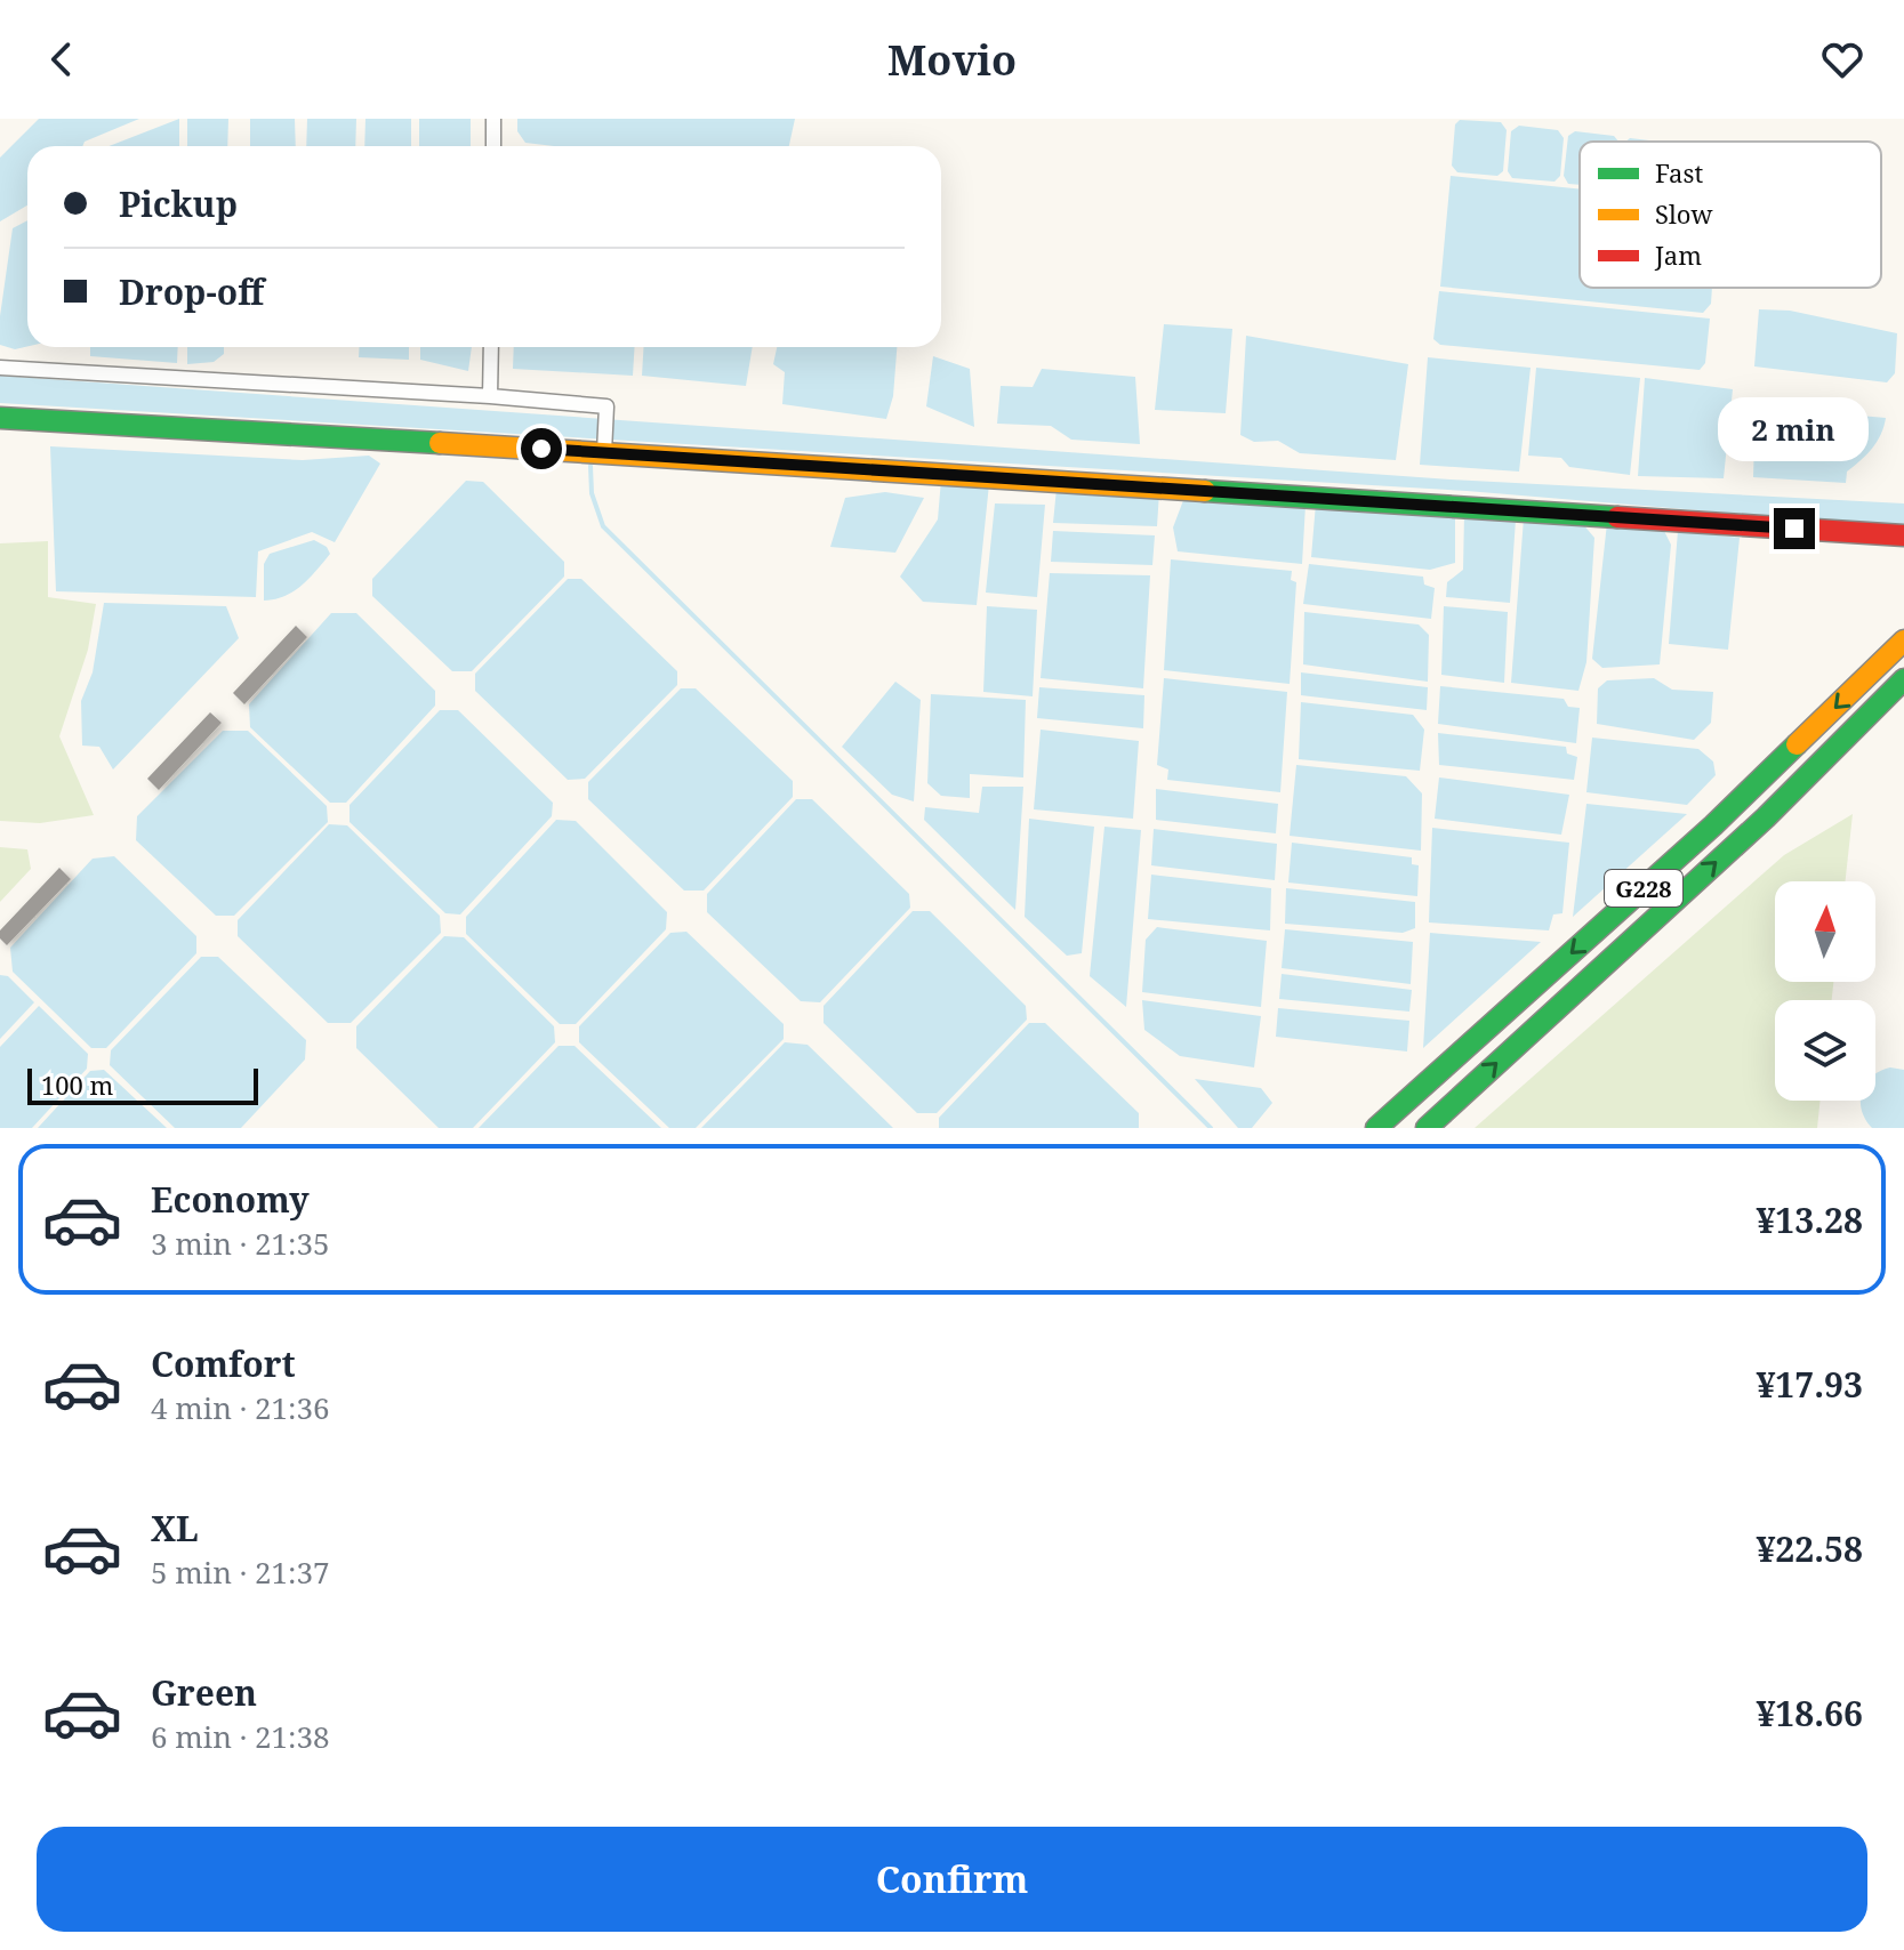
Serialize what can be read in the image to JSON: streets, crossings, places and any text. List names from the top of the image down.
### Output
{
  "streets": {
    "main road": ["G228"]
  },
  "legend": ["Fast", "Slow", "Jam"],
  "scale_bar": "100 m",
  "north": "top",
  "page": {
    "header": "Movio",
    "banner": ["Pickup", "Drop-off"],
    "bubble": "2 min",
    "scale": "100 m",
    "list": [
      {
        "name": "Economy",
        "note": "3 min · 21:35",
        "value": "¥13.28"
      },
      {
        "name": "Comfort",
        "note": "4 min · 21:36",
        "value": "¥17.93"
      },
      {
        "name": "XL",
        "note": "5 min · 21:37",
        "value": "¥22.58"
      },
      {
        "name": "Green",
        "note": "6 min · 21:38",
        "value": "¥18.66"
      }
    ],
    "buttons": "Confirm"
  }
}
